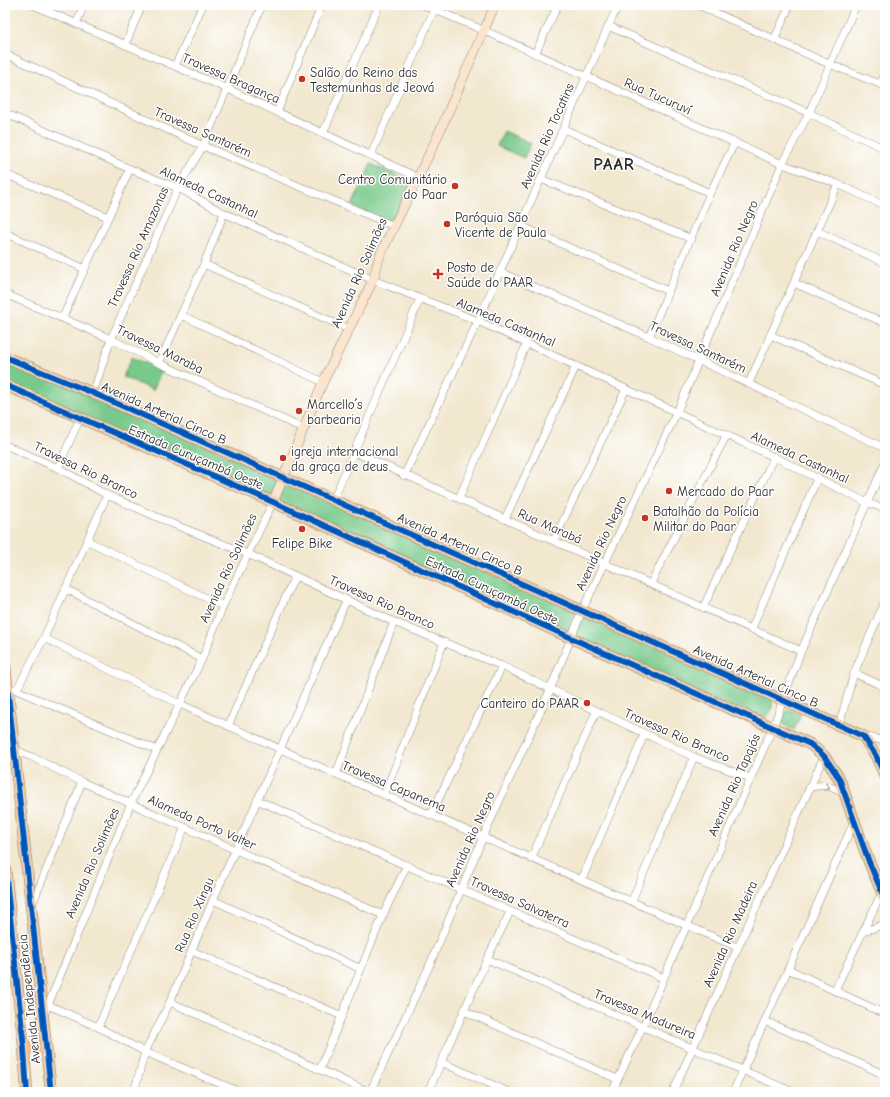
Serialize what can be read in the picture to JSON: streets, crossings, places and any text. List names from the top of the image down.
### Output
{
  "streets": {
    "main road": [
      "Avenida Rio Solimões",
      "Avenida Arterial Cinco B",
      "Estrada Curuçambá Oeste",
      "Avenida Independência"
    ],
    "street": [
      "Travessa Bragança",
      "Rua Tucuruví",
      "Travessa Santarém",
      "Avenida Rio Tocatins",
      "Alameda Castanhal",
      "Travessa Rio Amazonas",
      "Avenida Rio Negro",
      "Travessa Maraba",
      "Travessa Rio Branco",
      "Rua Marabá",
      "Avenida Rio Tapajós",
      "Travessa Capanema",
      "Alameda Porto Valter",
      "Travessa Salvaterra",
      "Rua Rio Xingu",
      "Avenida Rio Madeira",
      "Travessa Madureira"
    ]
  },
  "crossings": [
    ["Travessa Bragança", "Travessa Rio Amazonas"],
    ["Travessa Bragança", "Avenida Rio Solimões"],
    ["Rua Tucuruví", "Avenida Rio Tocatins"],
    ["Rua Tucuruví", "Avenida Rio Negro"],
    ["Rua Tucuruví", "Avenida Rio Solimões"],
    ["Travessa Santarém", "Avenida Rio Tocatins"],
    ["Travessa Santarém", "Travessa Rio Amazonas"],
    ["Travessa Santarém", "Avenida Rio Negro"],
    ["Travessa Santarém", "Avenida Rio Solimões"],
    ["Avenida Rio Tocatins", "Alameda Castanhal"],
    ["Avenida Rio Tocatins", "Rua Marabá"],
    ["Alameda Castanhal", "Travessa Rio Amazonas"],
    ["Alameda Castanhal", "Avenida Rio Negro"],
    ["Alameda Castanhal", "Avenida Rio Solimões"],
    ["Alameda Castanhal", "Avenida Rio Tapajós"],
    ["Travessa Rio Amazonas", "Travessa Maraba"],
    ["Travessa Rio Amazonas", "Avenida Arterial Cinco B"],
    ["Avenida Rio Negro", "Avenida Arterial Cinco B"],
    ["Avenida Rio Negro", "Estrada Curuçambá Oeste"],
    ["Avenida Rio Negro", "Travessa Rio Branco"],
    ["Avenida Rio Negro", "Rua Marabá"],
    ["Avenida Rio Negro", "Travessa Capanema"],
    ["Avenida Rio Negro", "Travessa Salvaterra"],
    ["Avenida Rio Solimões", "Travessa Maraba"],
    ["Avenida Rio Solimões", "Avenida Arterial Cinco B"],
    ["Avenida Rio Solimões", "Estrada Curuçambá Oeste"],
    ["Avenida Rio Solimões", "Travessa Rio Branco"],
    ["Avenida Rio Solimões", "Travessa Capanema"],
    ["Avenida Rio Solimões", "Alameda Porto Valter"],
    ["Avenida Rio Solimões", "Avenida Independência"],
    ["Avenida Arterial Cinco B", "Avenida Rio Tapajós"],
    ["Estrada Curuçambá Oeste", "Avenida Rio Tapajós"],
    ["Estrada Curuçambá Oeste", "Avenida Rio Madeira"],
    ["Travessa Rio Branco", "Avenida Rio Tapajós"],
    ["Travessa Rio Branco", "Rua Rio Xingu"],
    ["Rua Marabá", "Avenida Rio Tapajós"],
    ["Avenida Rio Tapajós", "Travessa Capanema"],
    ["Avenida Rio Tapajós", "Travessa Salvaterra"],
    ["Avenida Rio Tapajós", "Travessa Madureira"],
    ["Travessa Capanema", "Rua Rio Xingu"],
    ["Travessa Capanema", "Avenida Rio Madeira"],
    ["Alameda Porto Valter", "Rua Rio Xingu"],
    ["Alameda Porto Valter", "Avenida Independência"],
    ["Travessa Salvaterra", "Rua Rio Xingu"],
    ["Avenida Rio Madeira", "Travessa Madureira"]
  ],
  "districts": ["PAAR"],
  "places": {
    "other": [
      "Salão do Reino das Testemunhas de Jeová",
      "Centro Comunitário do Paar",
      "Paróquia São Vicente de Paula",
      "Marcello´s barbearia",
      "igreja internacional da graça de deus",
      "Mercado do Paar",
      "Batalhão da Polícia Militar do Paar",
      "Felipe Bike",
      "Canteiro do PAAR"
    ],
    "health": ["Posto de Saúde do PAAR"]
  }
}
